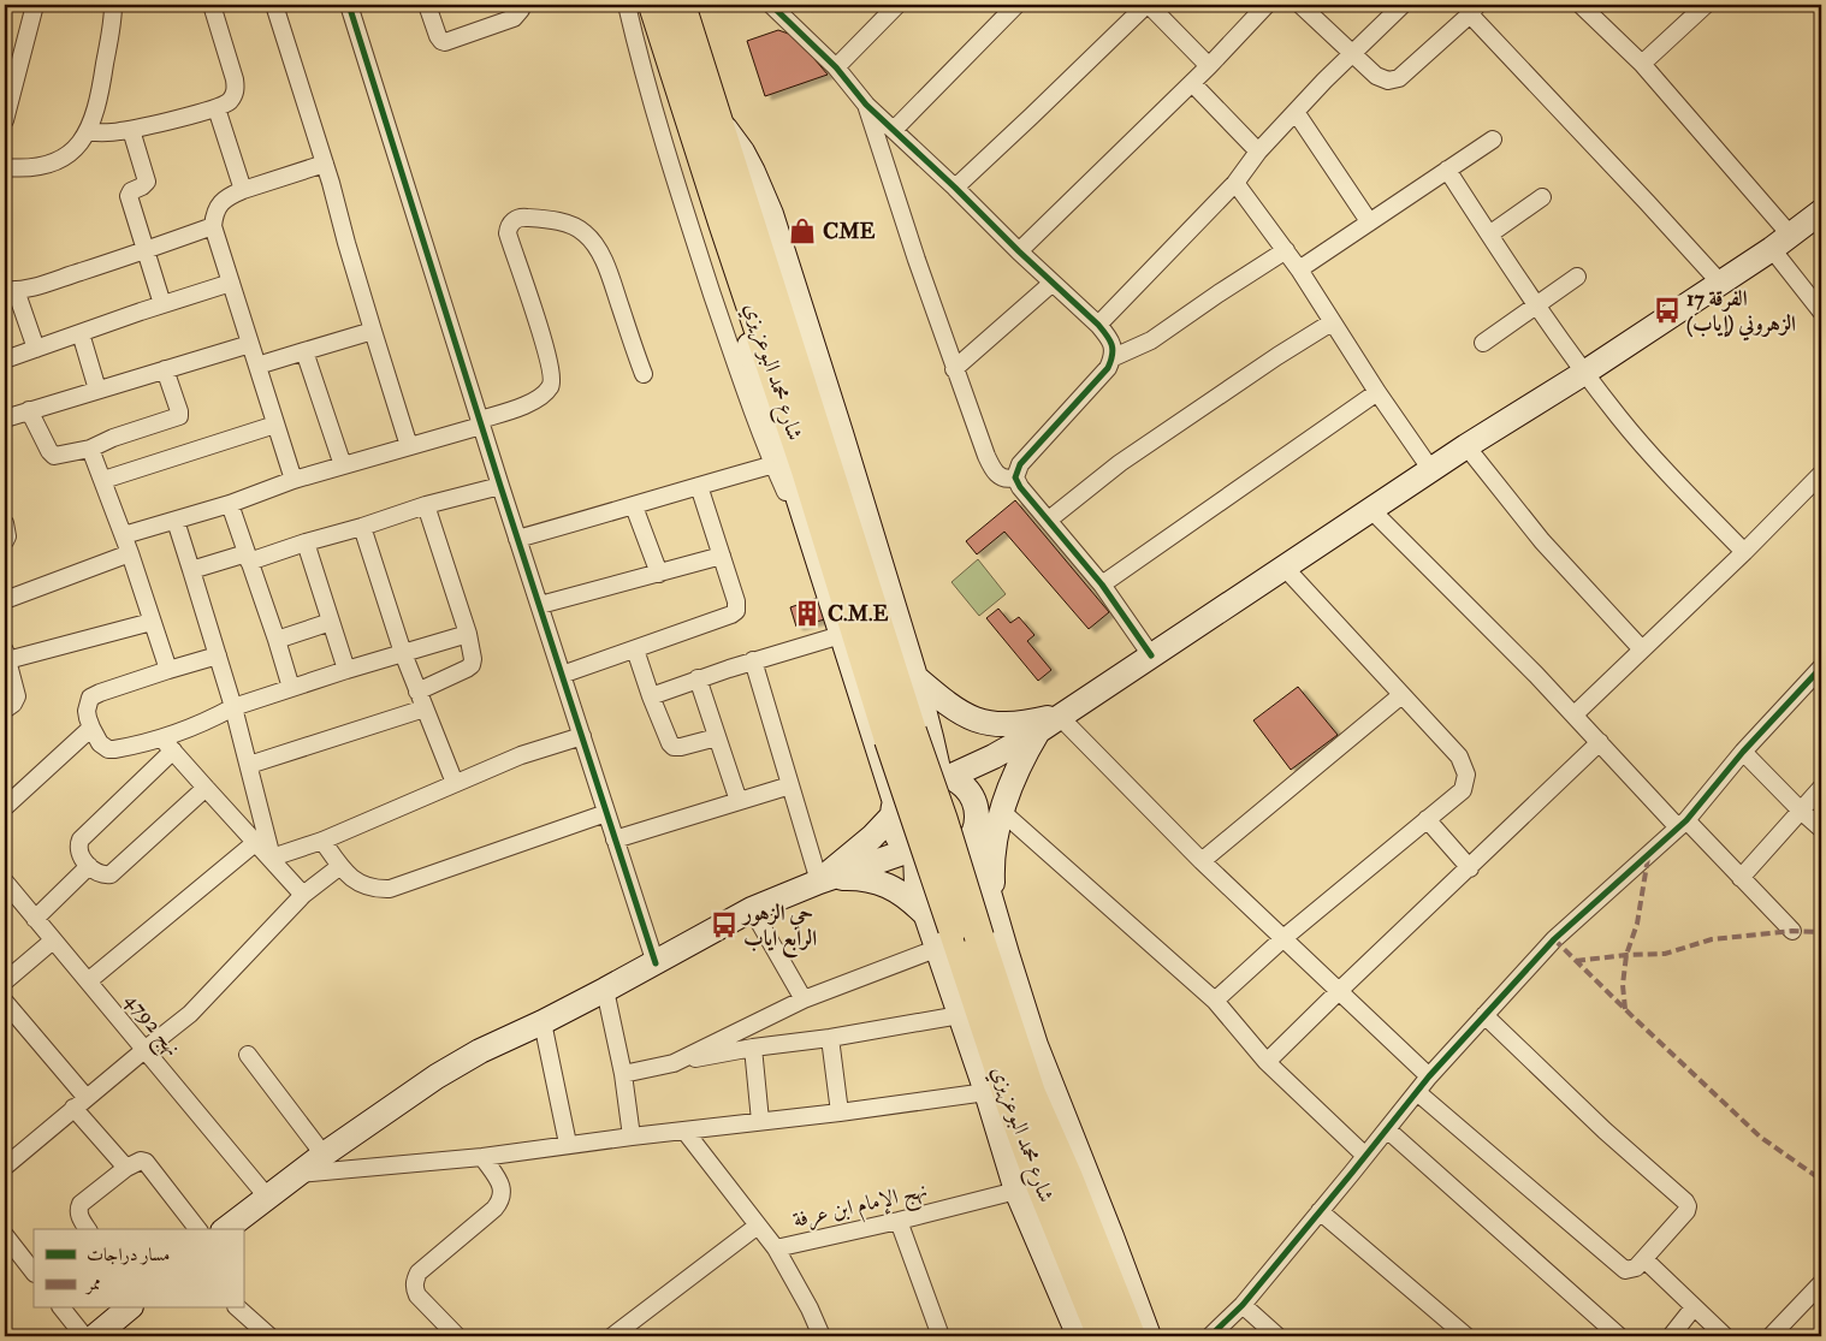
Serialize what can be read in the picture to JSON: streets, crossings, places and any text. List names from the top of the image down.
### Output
{
  "streets": {
    "highway": ["شارع محمد البوعزيزي"],
    "street": ["نهج 4792", "نهج الإمام ابن عرفة"]
  },
  "places": {
    "shop": ["CME"],
    "bus stop": ["الفرقة 17 الزهروني (إياب)", "حي الزهور الرابع اياب"],
    "building": ["C.M.E"]
  },
  "legend": ["مسار دراجات", "ممر"]
}
